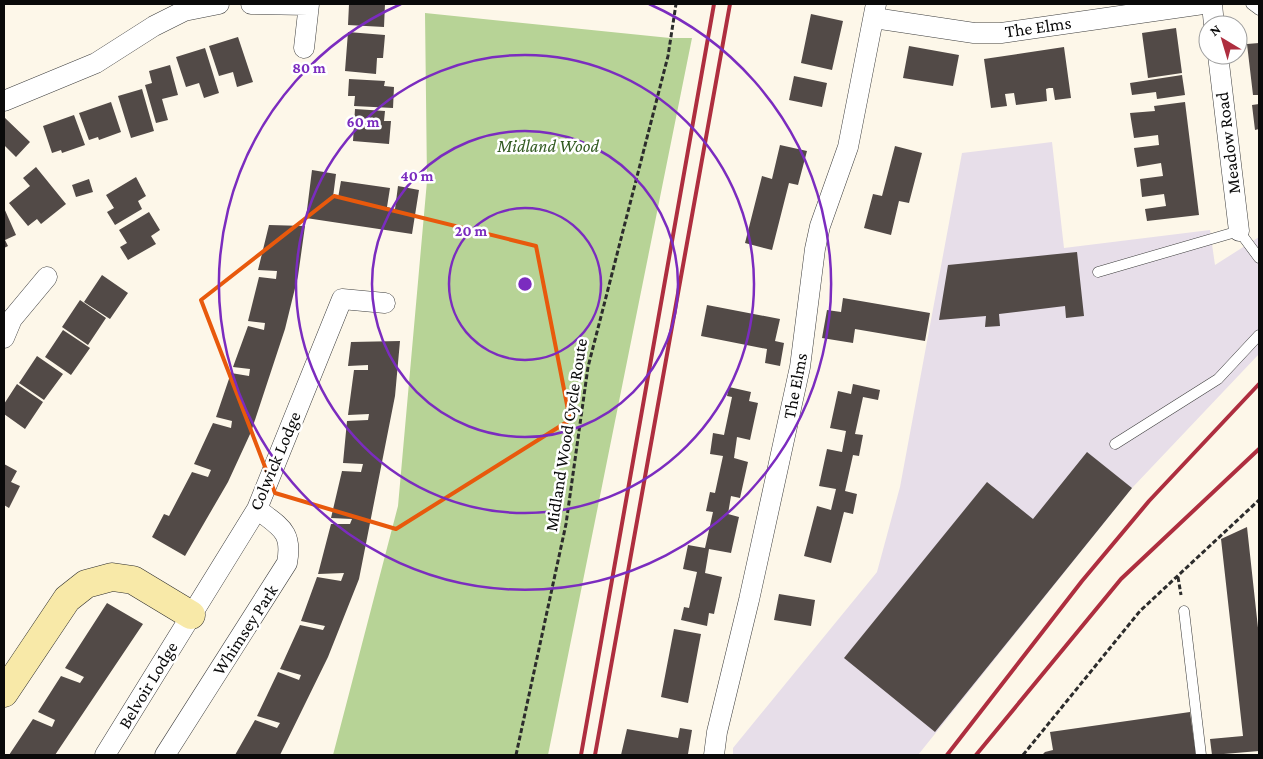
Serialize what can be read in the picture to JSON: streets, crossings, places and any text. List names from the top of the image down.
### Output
{
  "streets": {
    "street": [
      "The Elms",
      "Meadow Road",
      "Colwick Lodge",
      "Whimsey Park",
      "Belvoir Lodge"
    ],
    "path": ["Midland Wood Cycle Route"]
  },
  "crossings": [
    ["Colwick Lodge", "Whimsey Park"],
    ["Colwick Lodge", "Belvoir Lodge"]
  ],
  "parks": ["Midland Wood"],
  "north": "top left",
  "rings": [
    "80 m",
    "60 m",
    "40 m",
    "20 m"
  ]
}
